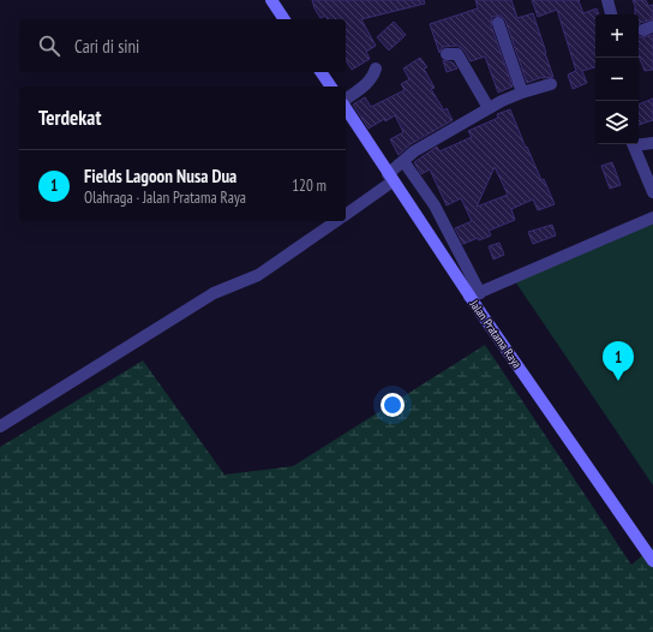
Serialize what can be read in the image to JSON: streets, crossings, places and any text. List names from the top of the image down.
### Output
{
  "streets": {
    "main road": ["Jalan Pratama Raya"]
  },
  "page": {
    "map_buttons": ["+", "−"],
    "search": "Cari di sini",
    "heading": "Terdekat",
    "list": [
      {
        "mark": "1",
        "name": "Fields Lagoon Nusa Dua",
        "note": "Olahraga · Jalan Pratama Raya",
        "value": "120 m"
      }
    ],
    "pins": "1"
  }
}
